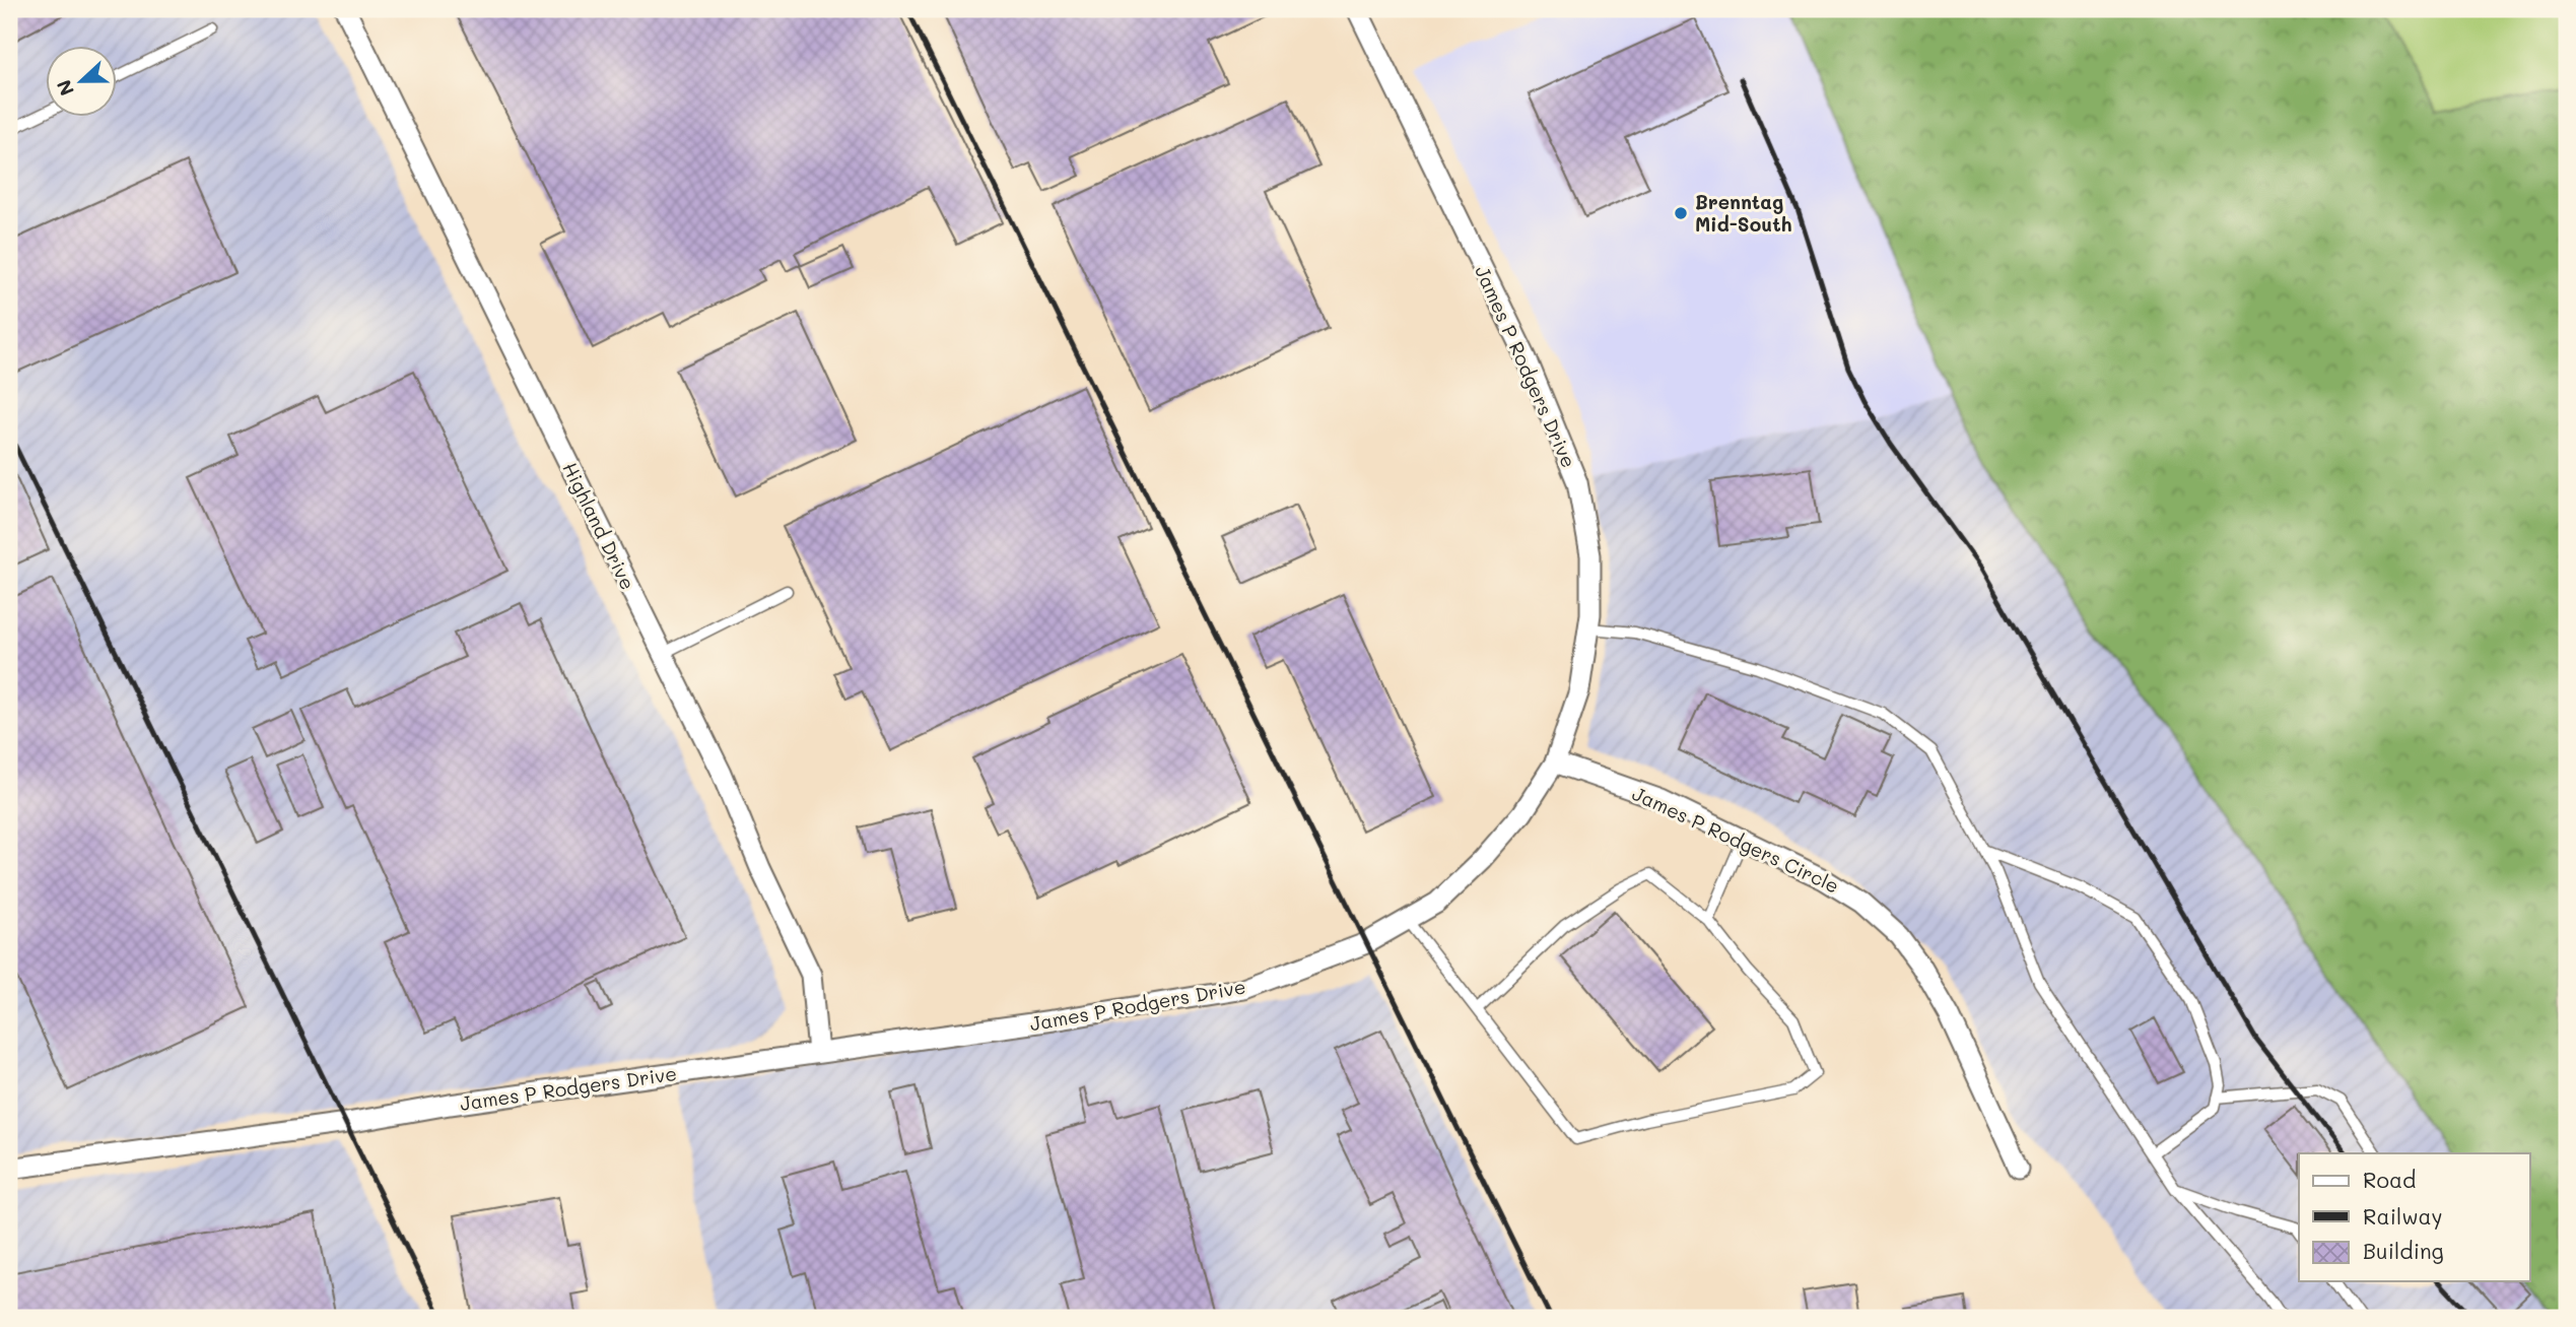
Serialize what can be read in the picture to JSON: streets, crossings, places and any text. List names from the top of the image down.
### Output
{
  "streets": {
    "street": ["James P Rodgers Drive", "Highland Drive", "James P Rodgers Circle"]
  },
  "crossings": [
    ["James P Rodgers Drive", "Highland Drive"],
    ["James P Rodgers Drive", "James P Rodgers Circle"]
  ],
  "places": ["Brenntag Mid-South"],
  "legend": ["Road", "Railway", "Building"],
  "north": "left"
}
